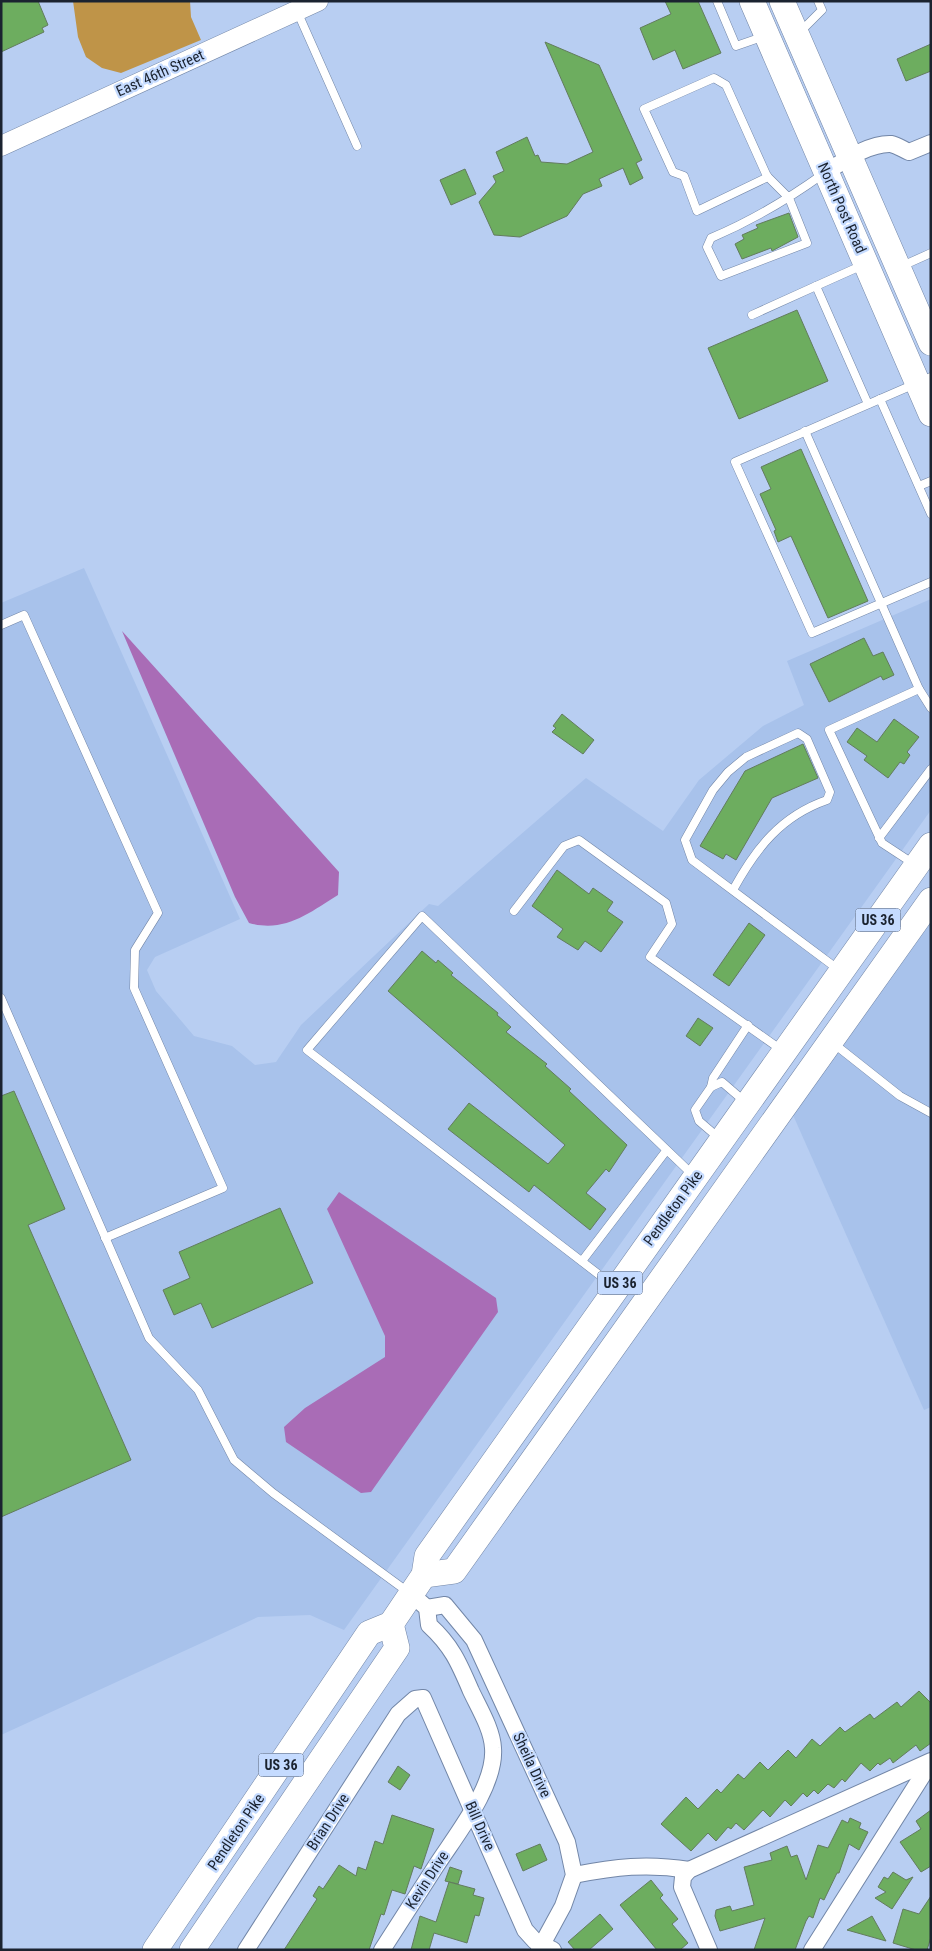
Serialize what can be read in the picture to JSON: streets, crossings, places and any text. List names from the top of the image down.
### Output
{
  "streets": {
    "main road": ["North Post Road", "US 36", "Pendleton Pike"],
    "street": [
      "East 46th Street",
      "Sheila Drive",
      "Brian Drive",
      "Bill Drive",
      "Kevin Drive"
    ]
  },
  "crossings": [
    ["Pendleton Pike", "Sheila Drive"],
    ["Sheila Drive", "Bill Drive"],
    ["Sheila Drive", "Kevin Drive"],
    ["Brian Drive", "Bill Drive"],
    ["Bill Drive", "Kevin Drive"]
  ]
}
